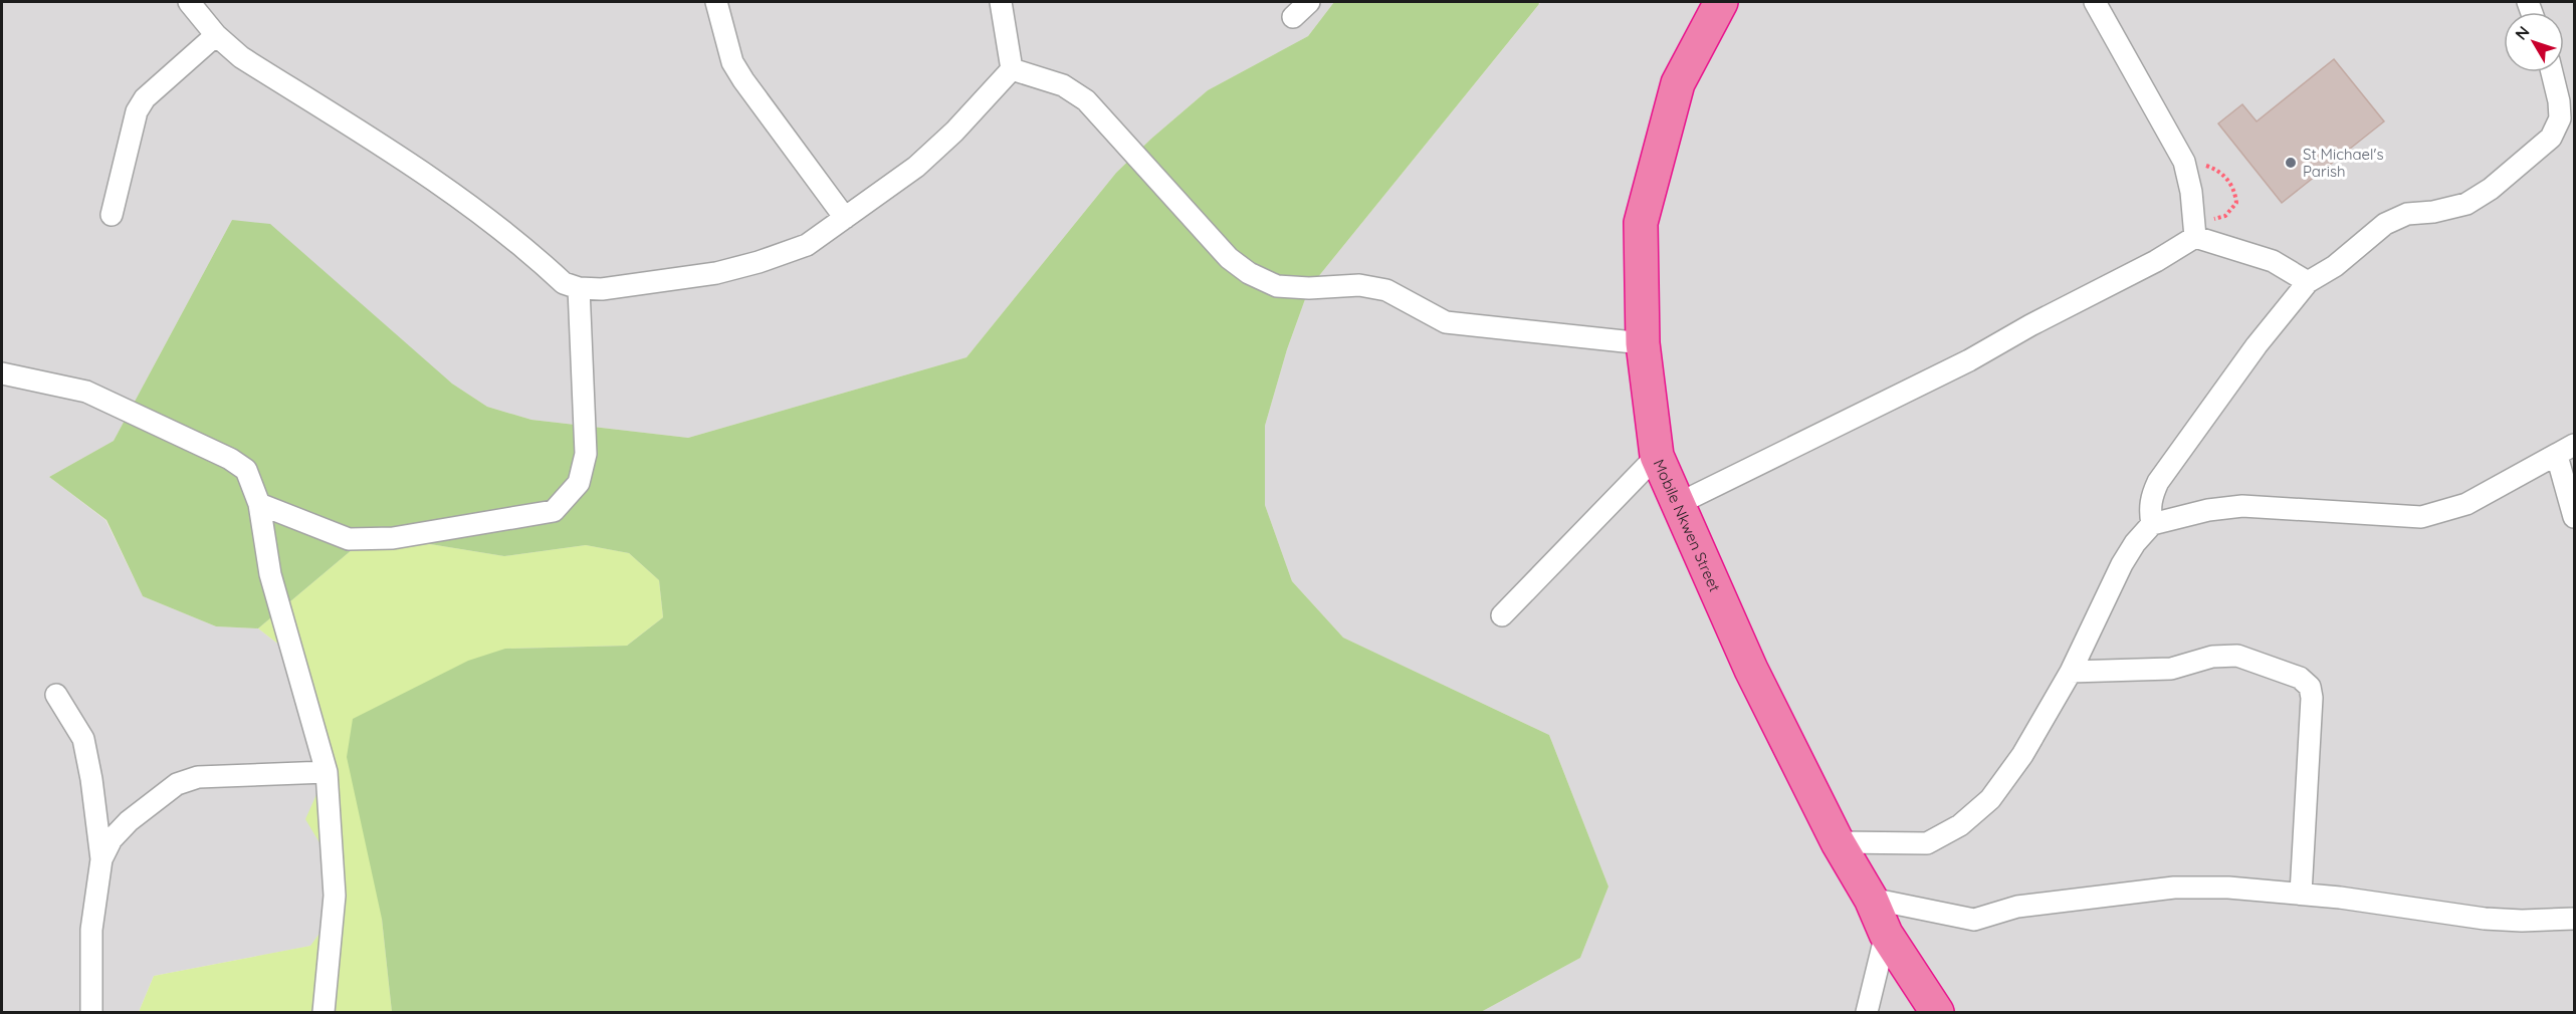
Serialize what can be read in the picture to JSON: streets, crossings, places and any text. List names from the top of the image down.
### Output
{
  "streets": {
    "highway": ["Mobile Nkwen Street"]
  },
  "places": ["St Michael's Parish"],
  "north": "top left"
}
